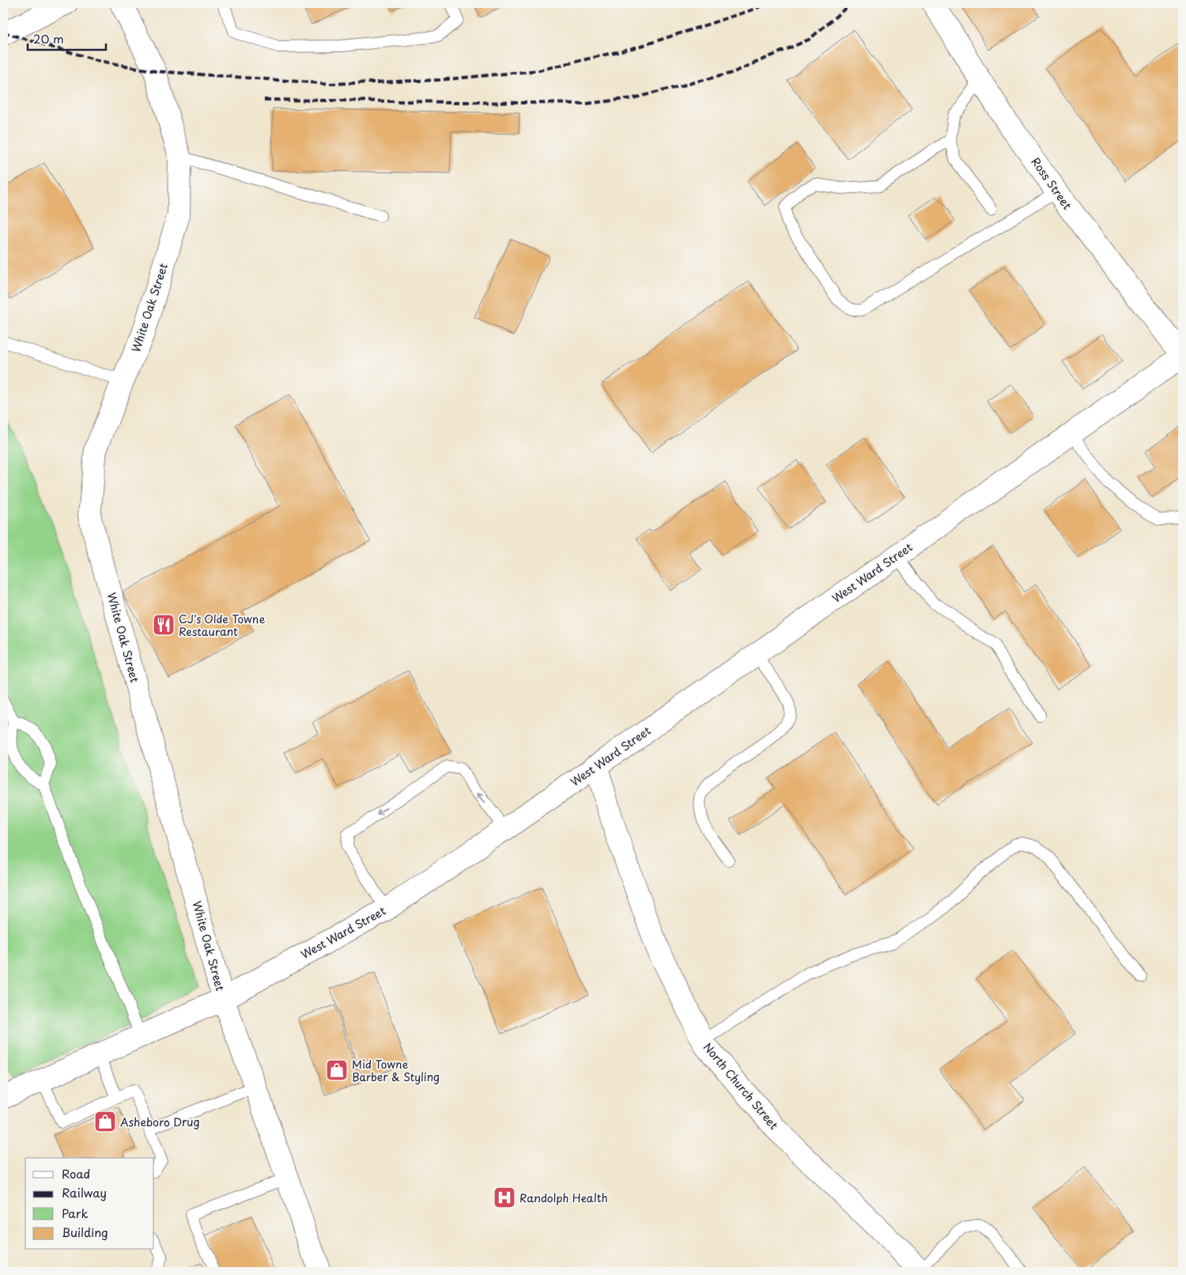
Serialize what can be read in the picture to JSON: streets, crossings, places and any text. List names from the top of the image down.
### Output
{
  "streets": {
    "street": [
      "Ross Street",
      "White Oak Street",
      "West Ward Street",
      "North Church Street"
    ]
  },
  "crossings": [
    ["Ross Street", "West Ward Street"],
    ["White Oak Street", "West Ward Street"],
    ["West Ward Street", "North Church Street"]
  ],
  "places": {
    "restaurant": ["CJ's Olde Towne Restaurant"],
    "shop": ["Mid Towne Barber & Styling", "Asheboro Drug"],
    "hospital": ["Randolph Health"]
  },
  "legend": [
    "Road",
    "Railway",
    "Park",
    "Building"
  ],
  "scale_bar": "20 m"
}
